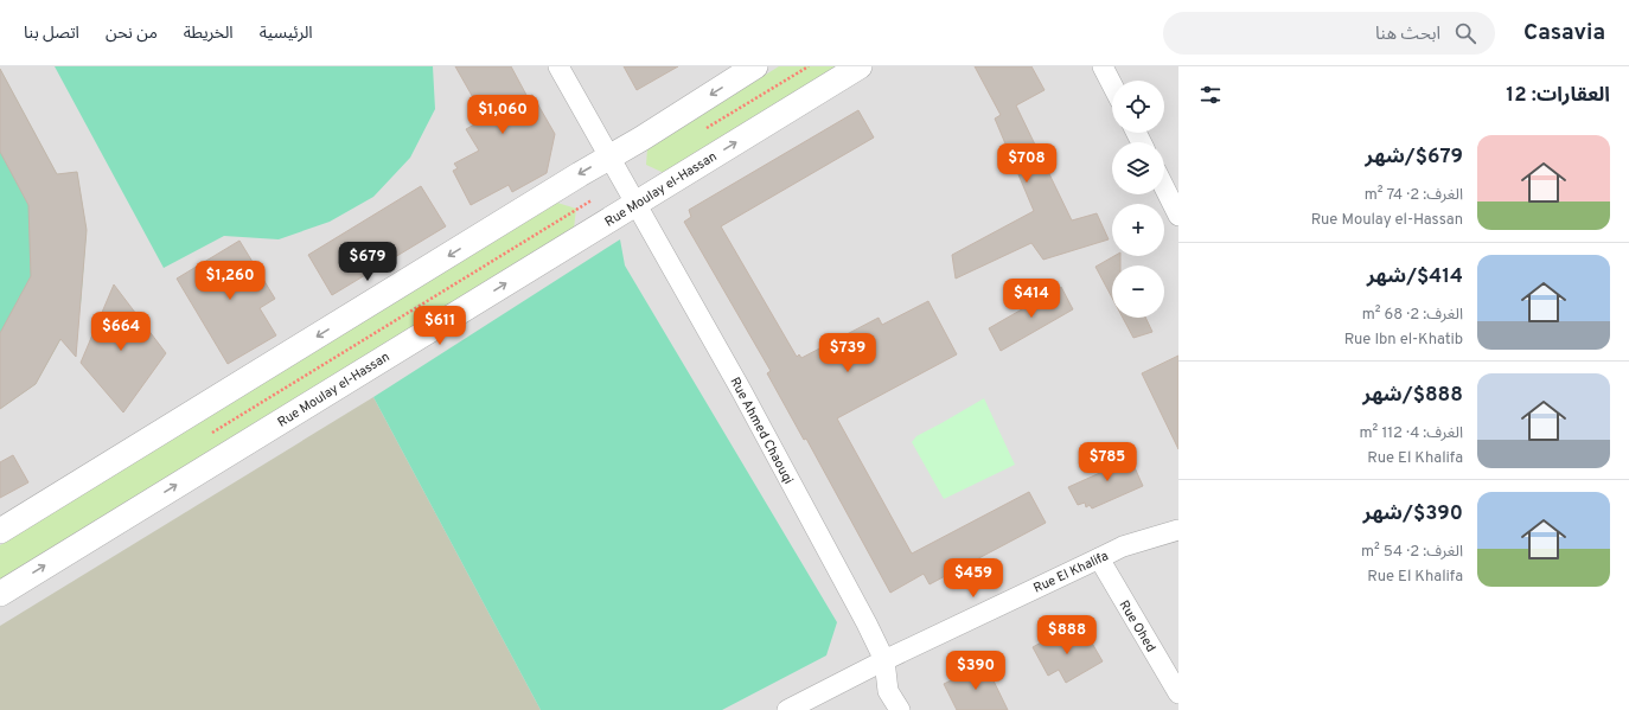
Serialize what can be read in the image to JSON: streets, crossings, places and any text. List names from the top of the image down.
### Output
{
  "streets": {
    "street": [
      "Rue Moulay el-Hassan",
      "Rue Ahmed Chaouqi",
      "Rue El Khalifa",
      "Rue Ohed"
    ]
  },
  "crossings": [
    ["Rue Moulay el-Hassan", "Rue Ahmed Chaouqi"],
    ["Rue Ahmed Chaouqi", "Rue El Khalifa"],
    ["Rue El Khalifa", "Rue Ohed"]
  ],
  "page": {
    "header": "Casavia",
    "search": "ابحث هنا",
    "nav": [
      "الرئيسية",
      "الخريطة",
      "من نحن",
      "اتصل بنا"
    ],
    "heading": "العقارات: 12",
    "map_buttons": ["+", "−"],
    "price": [
      "$1,060",
      "$708",
      "$679",
      "$1,260",
      "$414",
      "$611",
      "$664",
      "$739",
      "$785",
      "$459",
      "$888",
      "$390"
    ],
    "list": [
      {
        "name": "$679/شهر",
        "note": "الغرف: 2 · 74 m² · Rue Moulay el-Hassan"
      },
      {
        "name": "$414/شهر",
        "note": "الغرف: 2 · 68 m² · Rue Ibn el-Khatib"
      },
      {
        "name": "$888/شهر",
        "note": "الغرف: 4 · 112 m² · Rue El Khalifa"
      },
      {
        "name": "$390/شهر",
        "note": "الغرف: 2 · 54 m² · Rue El Khalifa"
      }
    ]
  }
}
